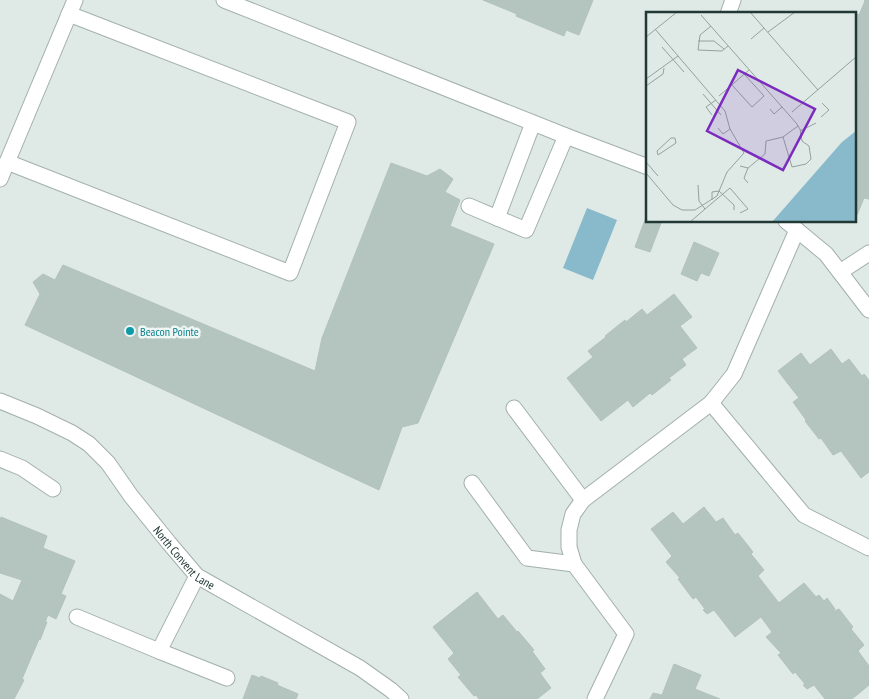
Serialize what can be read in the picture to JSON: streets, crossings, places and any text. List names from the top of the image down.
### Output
{
  "streets": {
    "street": ["North Convent Lane"]
  },
  "places": ["Beacon Pointe"]
}
